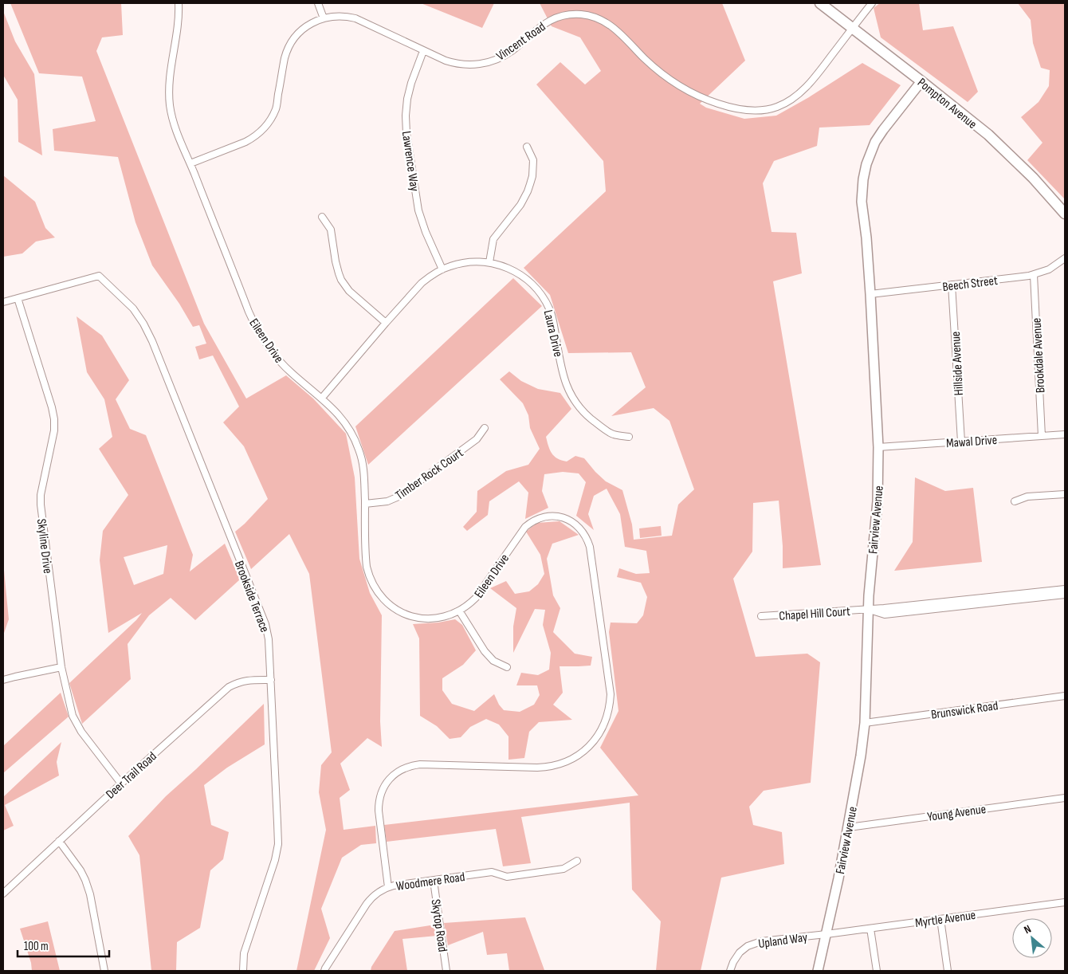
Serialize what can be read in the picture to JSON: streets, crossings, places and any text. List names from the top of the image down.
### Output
{
  "streets": {
    "main road": ["Pompton Avenue", "Fairview Avenue"],
    "street": [
      "Vincent Road",
      "Lawrence Way",
      "Beech Street",
      "Laura Drive",
      "Eileen Drive",
      "Brookdale Avenue",
      "Hillside Avenue",
      "Mawal Drive",
      "Timber Rock Court",
      "Skyline Drive",
      "Brookside Terrace",
      "Chapel Hill Court",
      "Brunswick Road",
      "Deer Trail Road",
      "Young Avenue",
      "Woodmere Road",
      "Myrtle Avenue",
      "Skytop Road",
      "Upland Way"
    ]
  },
  "crossings": [
    ["Vincent Road", "Pompton Avenue"],
    ["Vincent Road", "Lawrence Way"],
    ["Vincent Road", "Eileen Drive"],
    ["Pompton Avenue", "Fairview Avenue"],
    ["Lawrence Way", "Laura Drive"],
    ["Beech Street", "Brookdale Avenue"],
    ["Beech Street", "Hillside Avenue"],
    ["Beech Street", "Fairview Avenue"],
    ["Laura Drive", "Eileen Drive"],
    ["Eileen Drive", "Timber Rock Court"],
    ["Eileen Drive", "Woodmere Road"],
    ["Brookdale Avenue", "Mawal Drive"],
    ["Hillside Avenue", "Mawal Drive"],
    ["Mawal Drive", "Fairview Avenue"],
    ["Fairview Avenue", "Chapel Hill Court"],
    ["Fairview Avenue", "Brunswick Road"],
    ["Fairview Avenue", "Young Avenue"],
    ["Fairview Avenue", "Myrtle Avenue"],
    ["Fairview Avenue", "Upland Way"],
    ["Skyline Drive", "Brookside Terrace"],
    ["Skyline Drive", "Deer Trail Road"],
    ["Brookside Terrace", "Deer Trail Road"],
    ["Woodmere Road", "Skytop Road"],
    ["Myrtle Avenue", "Upland Way"]
  ],
  "scale_bar": "100 m",
  "north": "top left"
}
